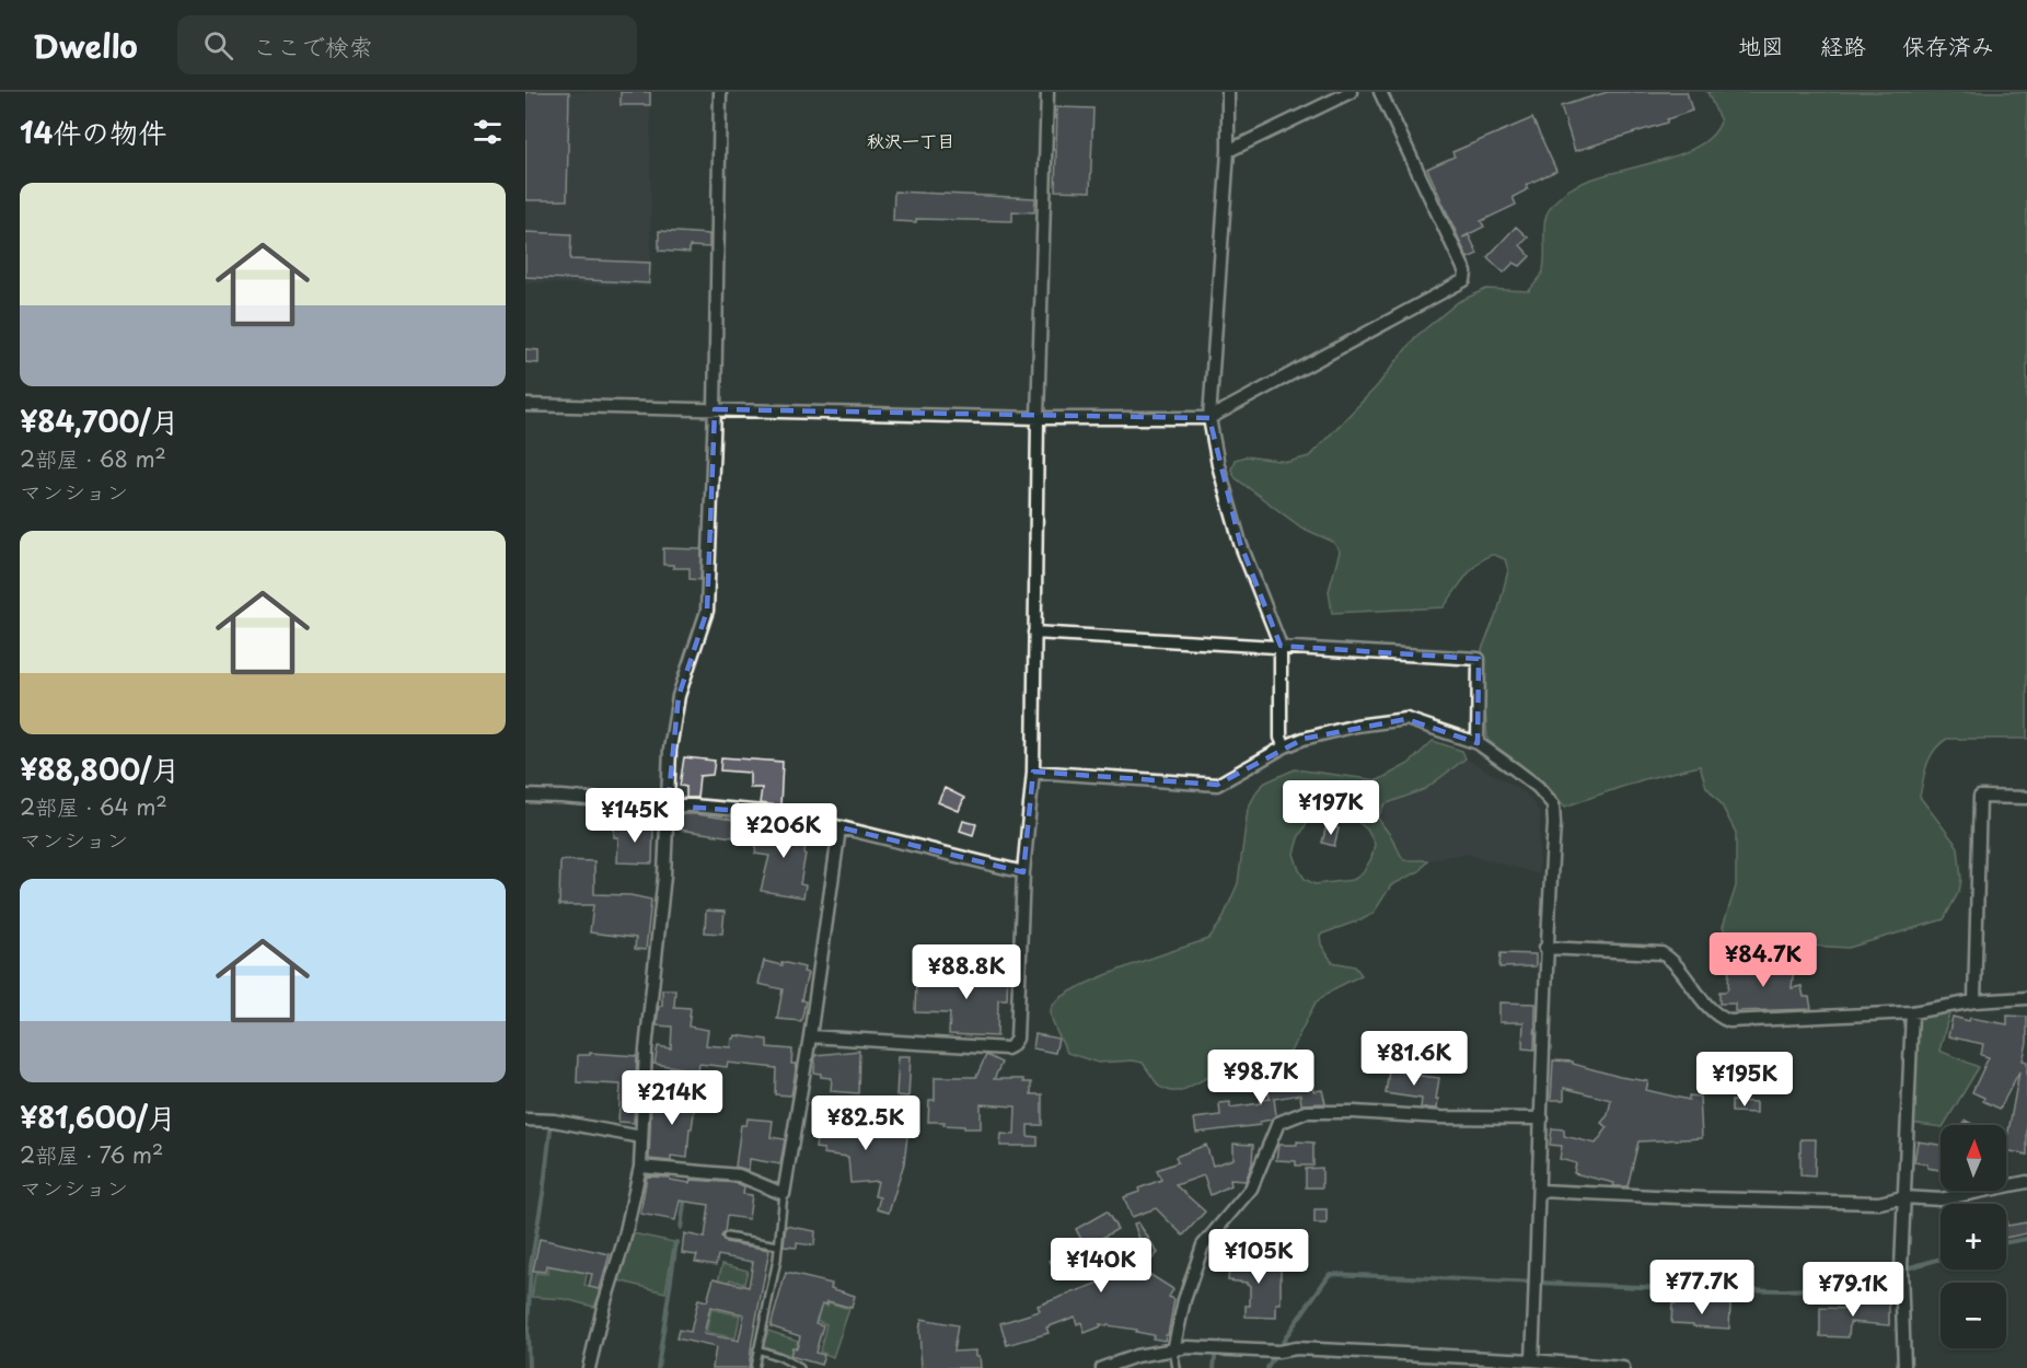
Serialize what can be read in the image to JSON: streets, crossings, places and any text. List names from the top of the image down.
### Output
{
  "districts": ["秋沢一丁目"],
  "north": "top",
  "page": {
    "header": "Dwello",
    "search": "ここで検索",
    "nav": ["地図", "経路", "保存済み"],
    "heading": "14件の物件",
    "list": [
      {
        "name": "¥84,700/月",
        "note": "2部屋 · 68 m² · マンション"
      },
      {
        "name": "¥88,800/月",
        "note": "2部屋 · 64 m² · マンション"
      },
      {
        "name": "¥81,600/月",
        "note": "2部屋 · 76 m² · マンション"
      }
    ],
    "price": [
      "¥197K",
      "¥145K",
      "¥206K",
      "¥84.7K",
      "¥88.8K",
      "¥81.6K",
      "¥98.7K",
      "¥195K",
      "¥214K",
      "¥82.5K",
      "¥105K",
      "¥140K",
      "¥77.7K",
      "¥79.1K"
    ],
    "map_buttons": ["+", "−"]
  }
}
